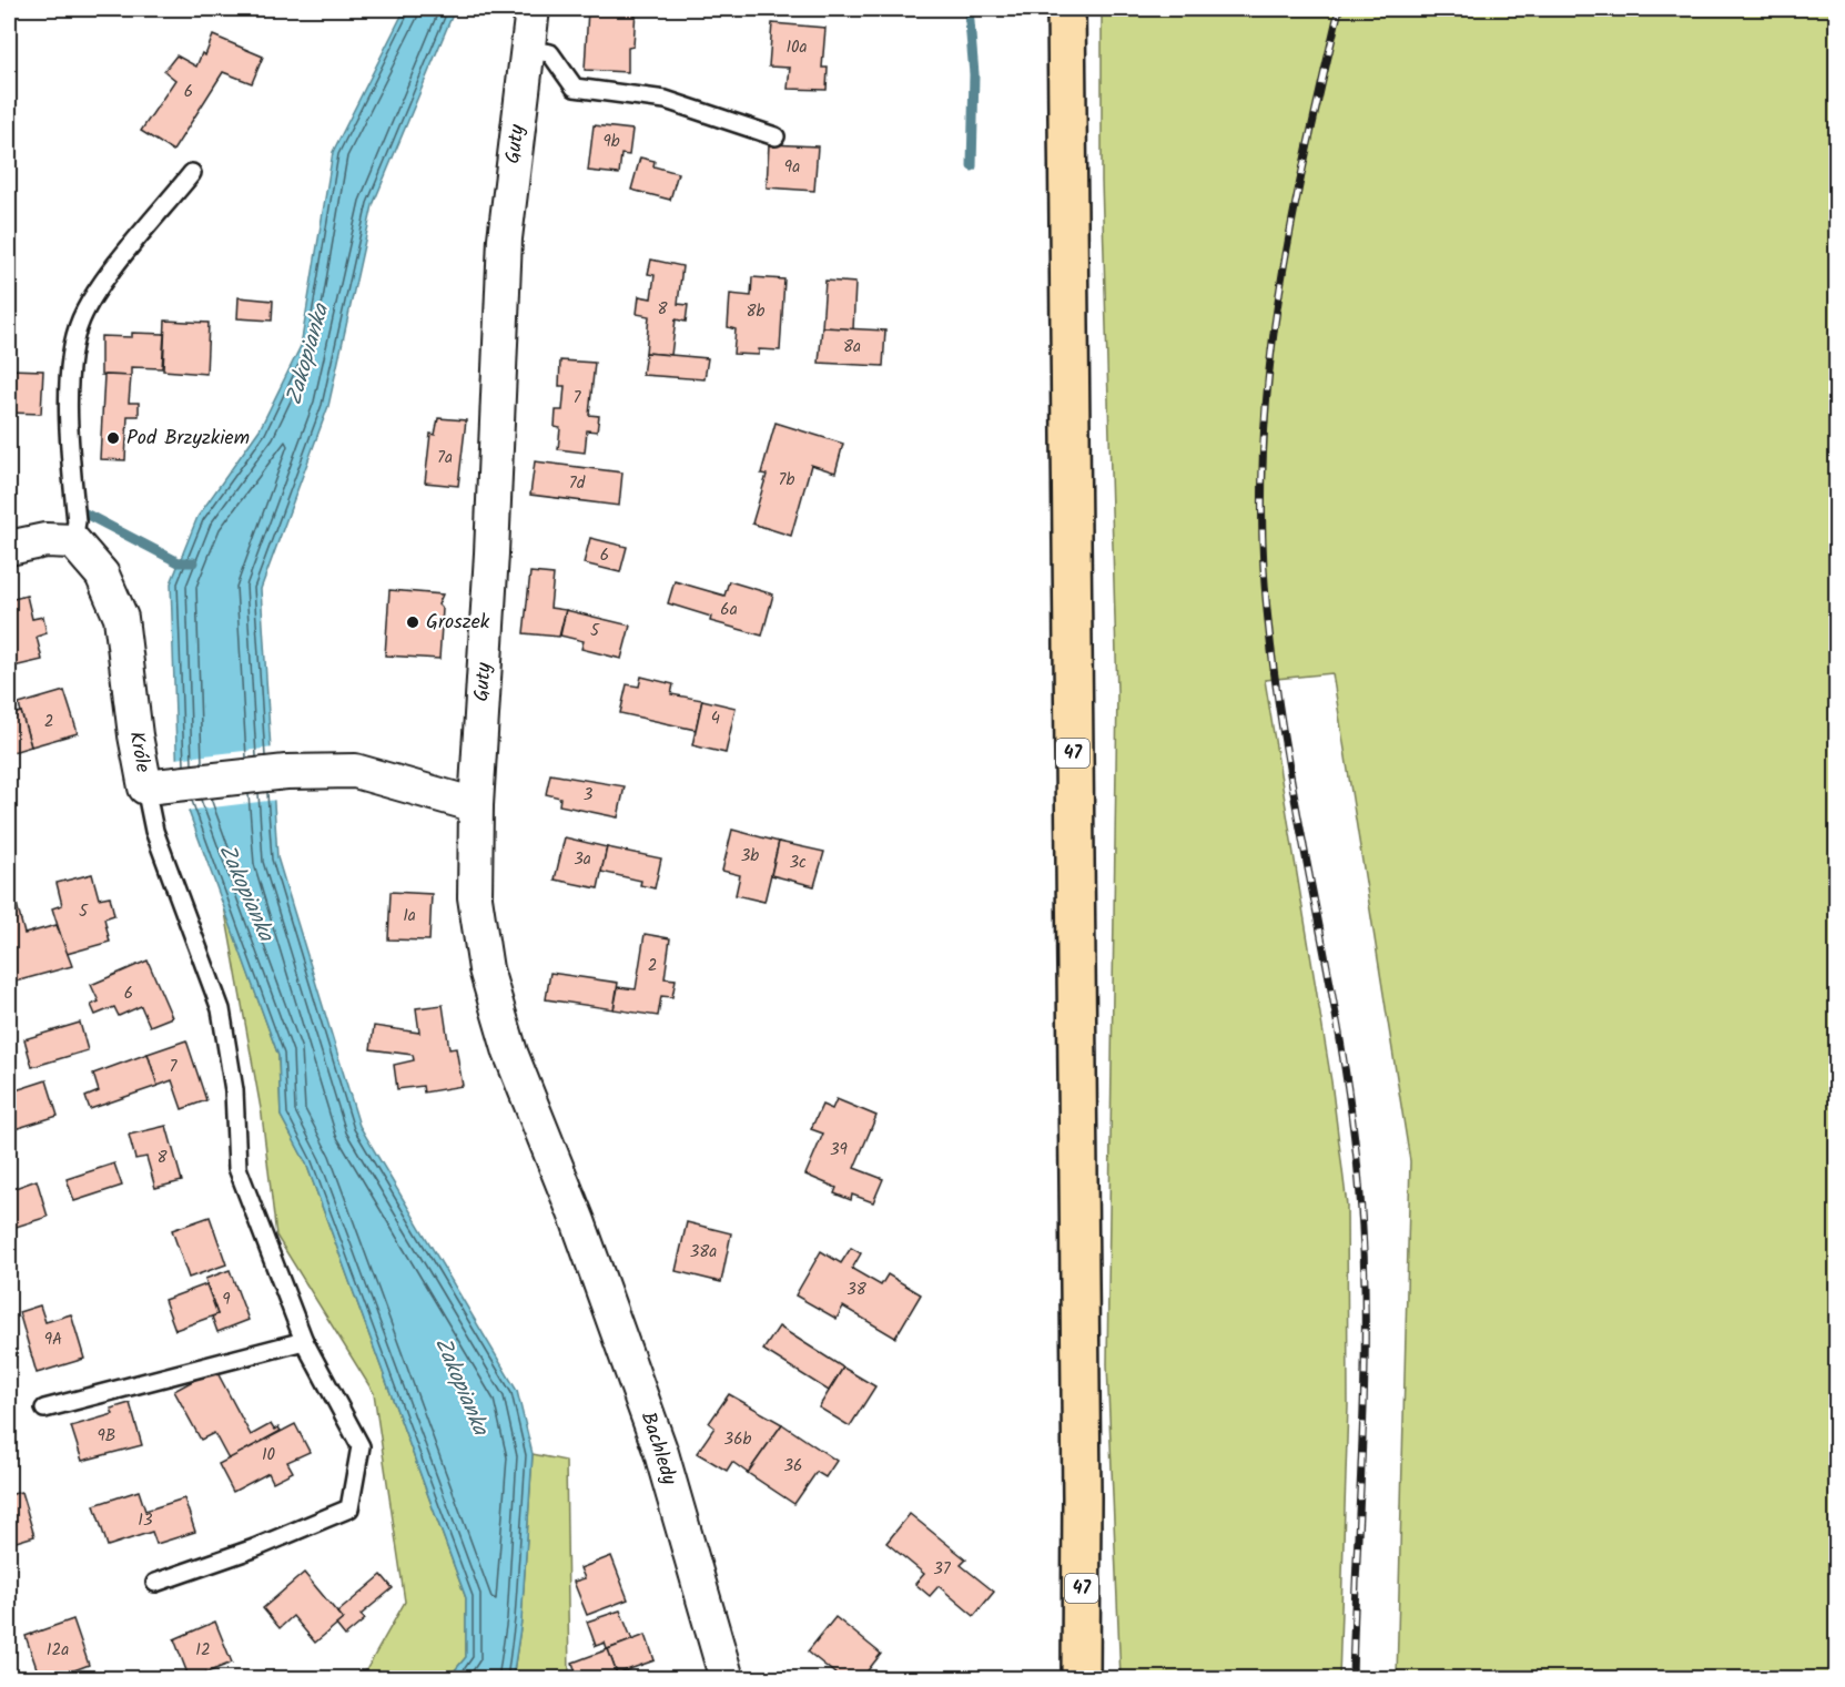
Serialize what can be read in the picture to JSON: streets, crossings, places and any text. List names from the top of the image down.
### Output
{
  "streets": {
    "main road": ["47"],
    "street": ["Guty", "Króle", "Bachledy"]
  },
  "crossings": [
    ["Guty", "Króle"],
    ["Guty", "Bachledy"]
  ],
  "water": ["Zakopianka"],
  "places": ["Pod Brzyzkiem", "Groszek"],
  "house_numbers": [
    "10a",
    "6",
    "9b",
    "9a",
    "8",
    "8b",
    "8a",
    "7",
    "7a",
    "7b",
    "7d",
    "6",
    "6a",
    "5",
    "4",
    "2",
    "3",
    "3b",
    "3a",
    "3c",
    "5",
    "1a",
    "2",
    "6",
    "7",
    "39",
    "8",
    "38a",
    "38",
    "9",
    "9A",
    "9B",
    "36b",
    "10",
    "36",
    "13",
    "37",
    "12a",
    "12"
  ]
}
